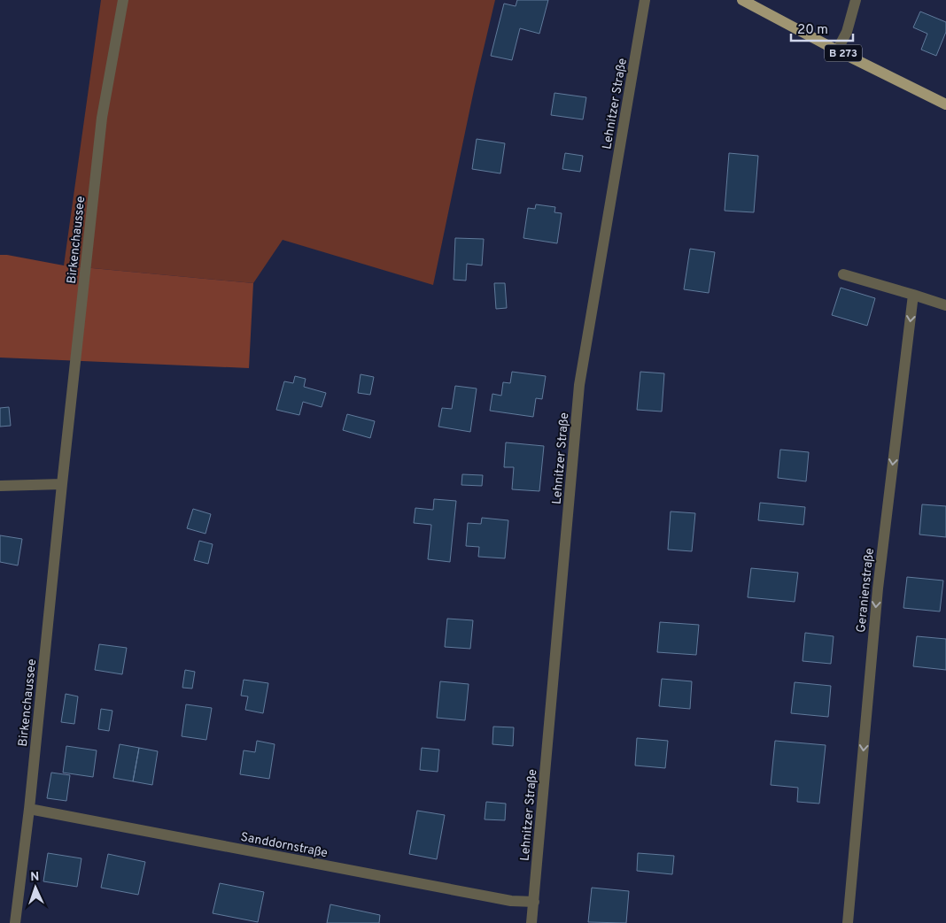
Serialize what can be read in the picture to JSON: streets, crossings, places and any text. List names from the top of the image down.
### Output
{
  "streets": {
    "main road": ["B 273"],
    "street": [
      "Lehnitzer Straße",
      "Birkenchaussee",
      "Geranienstraße",
      "Sanddornstraße"
    ]
  },
  "crossings": [
    ["Lehnitzer Straße", "Sanddornstraße"],
    ["Birkenchaussee", "Sanddornstraße"]
  ],
  "one_way": ["Geranienstraße"],
  "scale_bar": "20 m",
  "north": "top"
}
